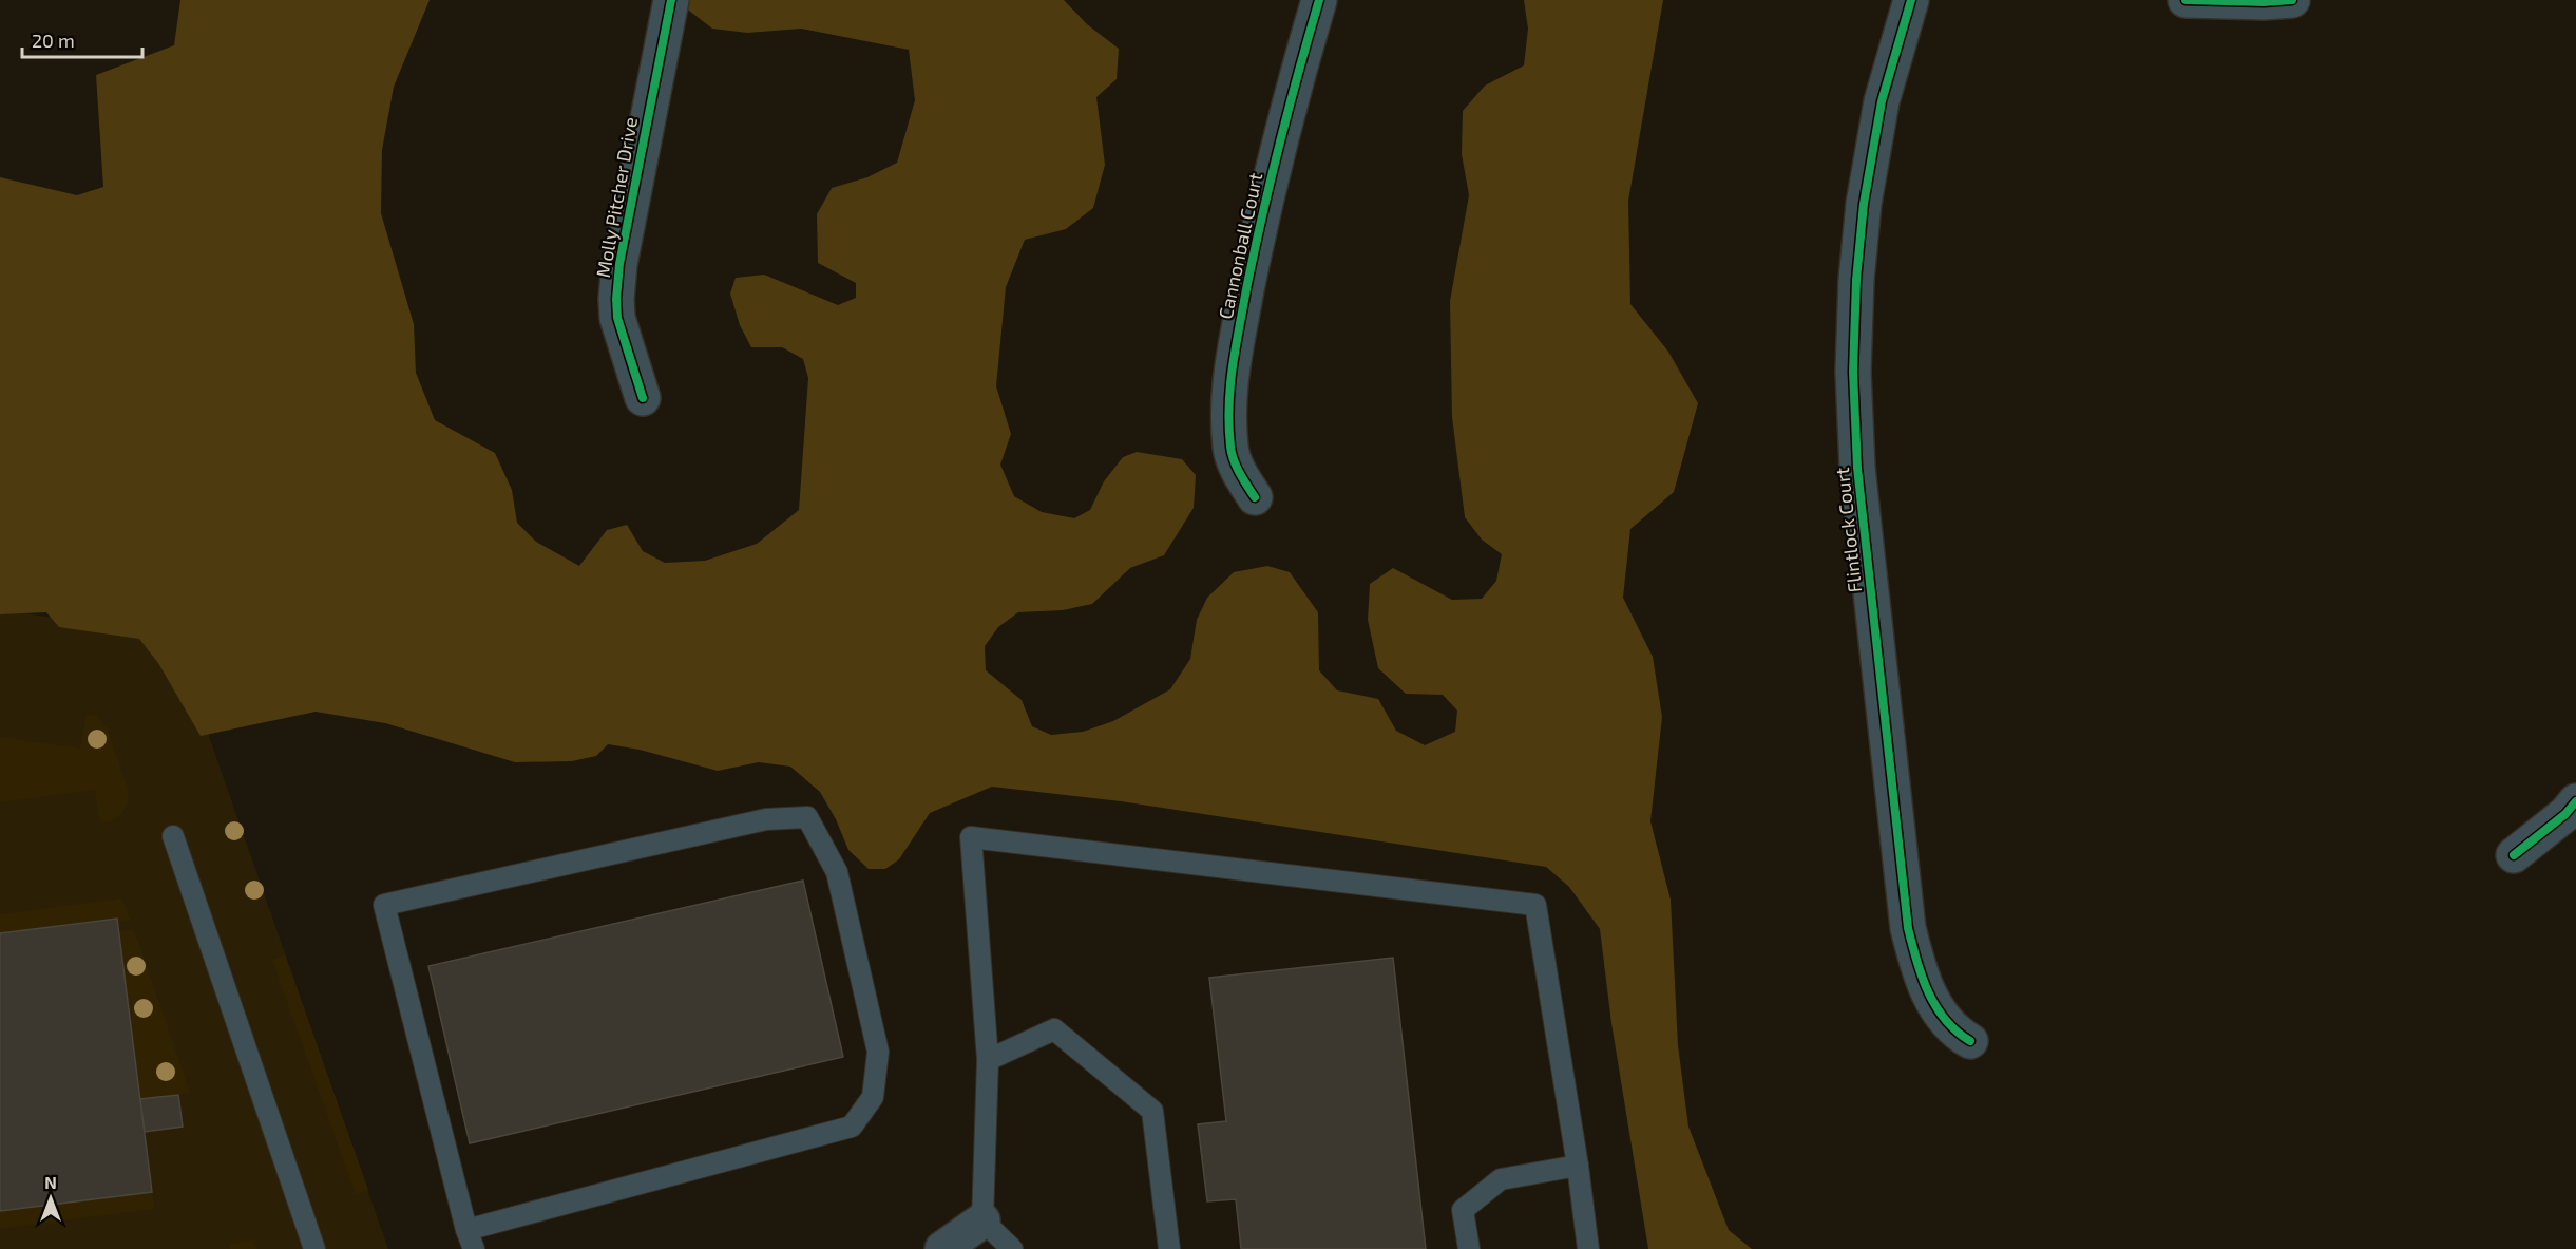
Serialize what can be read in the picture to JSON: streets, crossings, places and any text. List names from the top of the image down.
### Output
{
  "streets": {
    "street": ["Molly Pitcher Drive", "Cannonball Court", "Flintlock Court"]
  },
  "scale_bar": "20 m",
  "north": "top"
}
